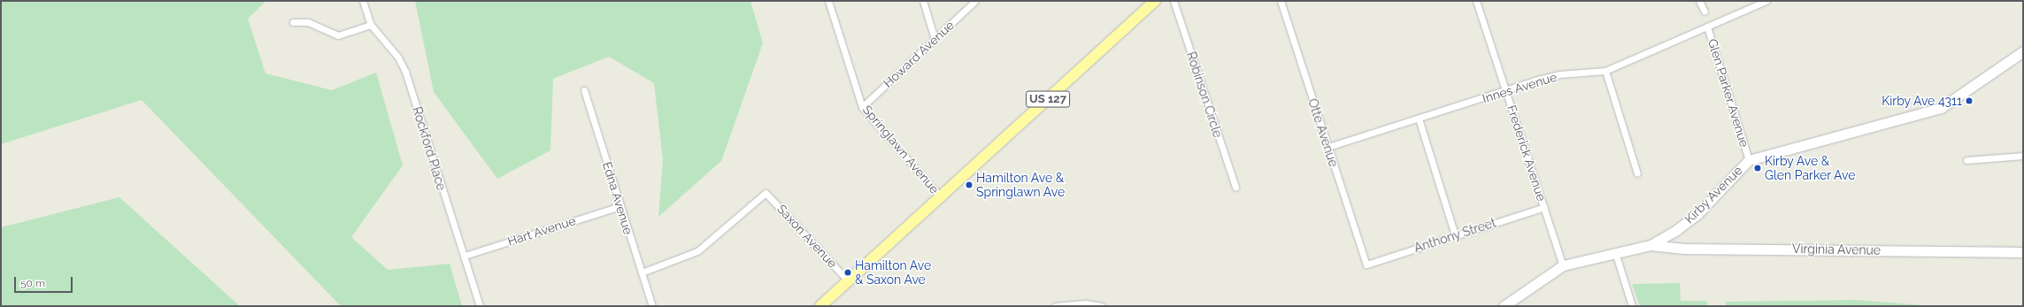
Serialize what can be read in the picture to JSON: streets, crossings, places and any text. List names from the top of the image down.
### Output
{
  "streets": {
    "main road": ["US 127"],
    "street": [
      "Howard Avenue",
      "Innes Avenue",
      "Glen Parker Avenue",
      "Robinson Circle",
      "Otte Avenue",
      "Rockford Place",
      "Springlawn Avenue",
      "Frederick Avenue",
      "Kirby Avenue",
      "Edna Avenue",
      "Hart Avenue",
      "Anthony Street",
      "Saxon Avenue",
      "Virginia Avenue"
    ]
  },
  "crossings": [
    ["Howard Avenue", "Springlawn Avenue"],
    ["Innes Avenue", "Glen Parker Avenue"],
    ["Innes Avenue", "Otte Avenue"],
    ["Innes Avenue", "Frederick Avenue"],
    ["Glen Parker Avenue", "Kirby Avenue"],
    ["US 127", "Springlawn Avenue"],
    ["US 127", "Saxon Avenue"],
    ["Otte Avenue", "Anthony Street"],
    ["Rockford Place", "Hart Avenue"],
    ["Frederick Avenue", "Kirby Avenue"],
    ["Frederick Avenue", "Anthony Street"],
    ["Kirby Avenue", "Virginia Avenue"],
    ["Edna Avenue", "Hart Avenue"],
    ["Edna Avenue", "Saxon Avenue"]
  ],
  "places": [
    "Kirby Ave 4311",
    "Kirby Ave & Glen Parker Ave",
    "Hamilton Ave & Springlawn Ave",
    "Hamilton Ave & Saxon Ave"
  ],
  "scale_bar": "50 m"
}
